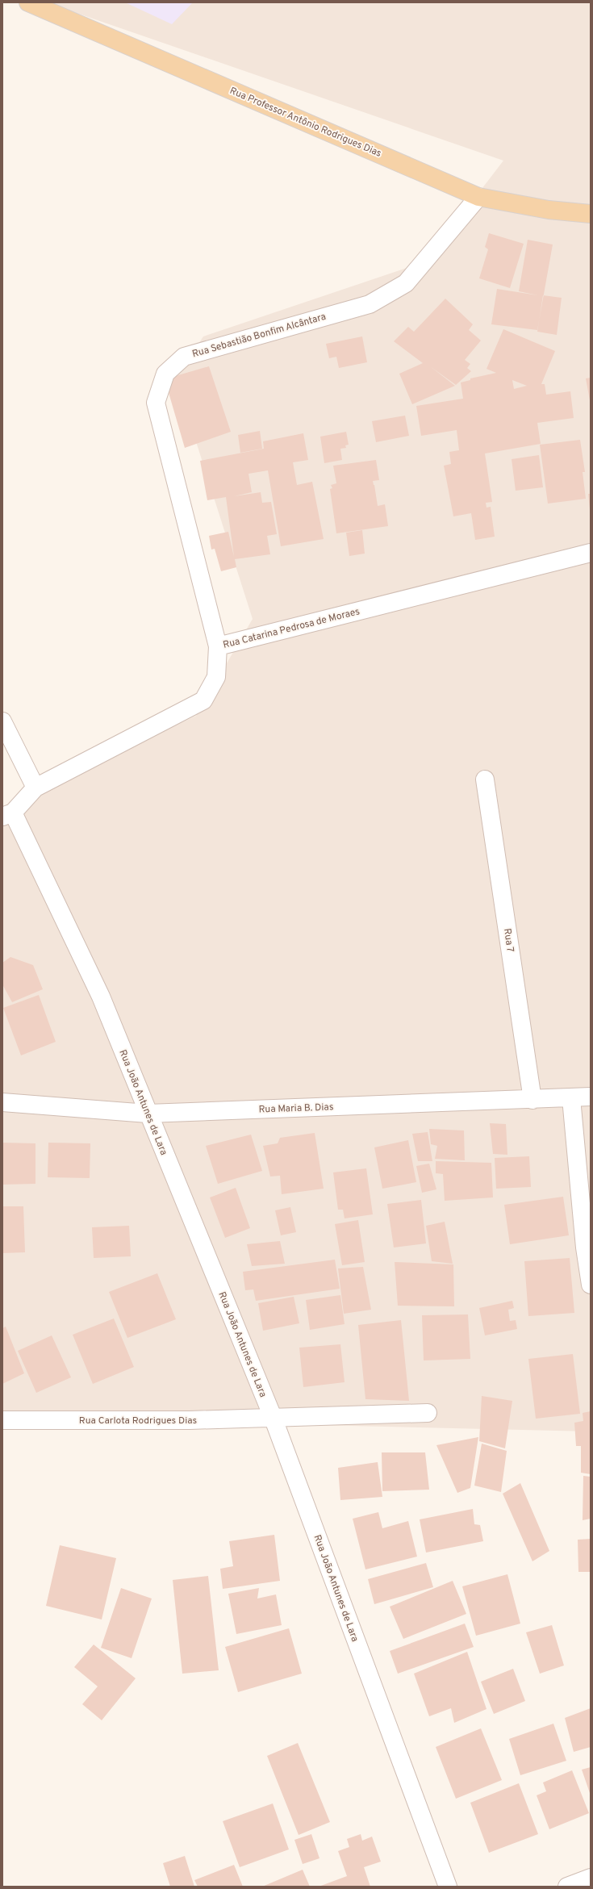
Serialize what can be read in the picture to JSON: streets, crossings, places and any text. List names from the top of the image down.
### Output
{
  "streets": {
    "main road": ["Rua Professor Antônio Rodrigues Dias"],
    "street": [
      "Rua Sebastião Bonfim Alcântara",
      "Rua Catarina Pedrosa de Moraes",
      "Rua 7",
      "Rua João Antunes de Lara",
      "Rua Maria B. Dias",
      "Rua Carlota Rodrigues Dias"
    ]
  },
  "crossings": [
    ["Rua Professor Antônio Rodrigues Dias", "Rua Sebastião Bonfim Alcântara"],
    ["Rua Sebastião Bonfim Alcântara", "Rua Catarina Pedrosa de Moraes"],
    ["Rua Catarina Pedrosa de Moraes", "Rua João Antunes de Lara"],
    ["Rua 7", "Rua Maria B. Dias"],
    ["Rua João Antunes de Lara", "Rua Maria B. Dias"],
    ["Rua João Antunes de Lara", "Rua Carlota Rodrigues Dias"]
  ]
}
